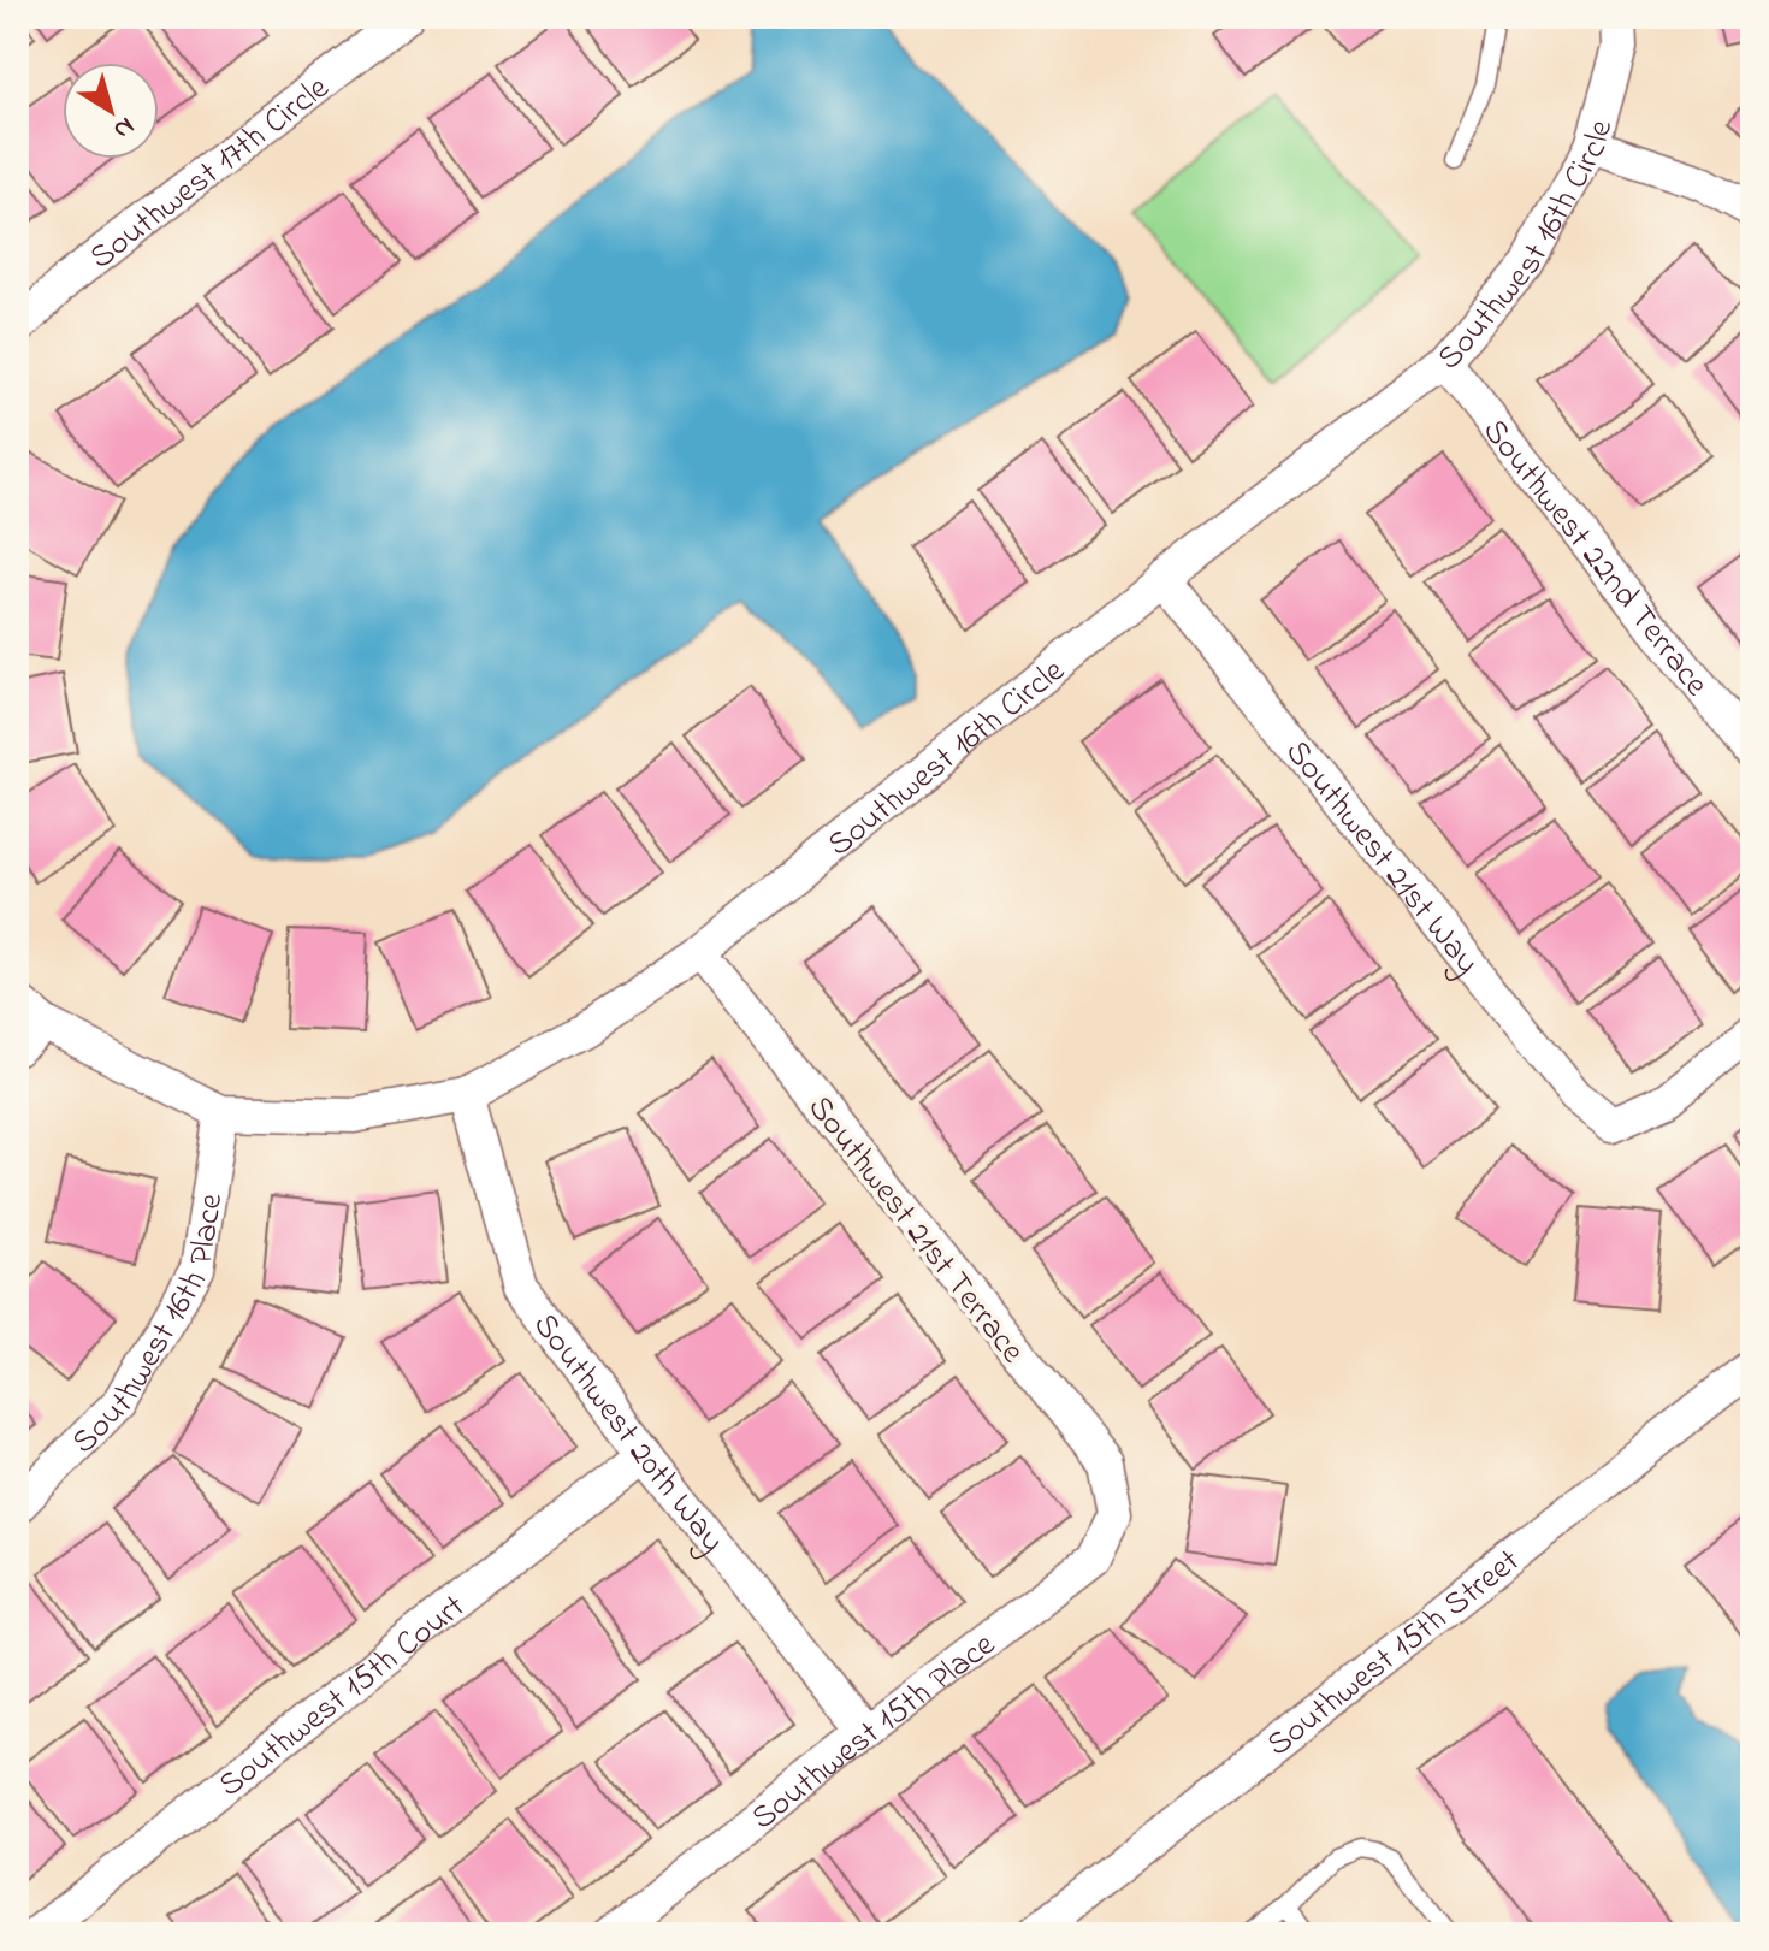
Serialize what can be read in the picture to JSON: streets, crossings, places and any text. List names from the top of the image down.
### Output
{
  "streets": {
    "street": [
      "Southwest 17th Circle",
      "Southwest 16th Circle",
      "Southwest 22nd Terrace",
      "Southwest 21st Way",
      "Southwest 21st Terrace",
      "Southwest 16th Place",
      "Southwest 20th Way",
      "Southwest 15th Street",
      "Southwest 15th Court",
      "Southwest 15th Place"
    ]
  },
  "crossings": [
    ["Southwest 16th Circle", "Southwest 22nd Terrace"],
    ["Southwest 16th Circle", "Southwest 21st Way"],
    ["Southwest 16th Circle", "Southwest 21st Terrace"],
    ["Southwest 16th Circle", "Southwest 16th Place"],
    ["Southwest 16th Circle", "Southwest 20th Way"],
    ["Southwest 21st Terrace", "Southwest 15th Place"],
    ["Southwest 20th Way", "Southwest 15th Court"],
    ["Southwest 20th Way", "Southwest 15th Place"]
  ],
  "north": "bottom right"
}
